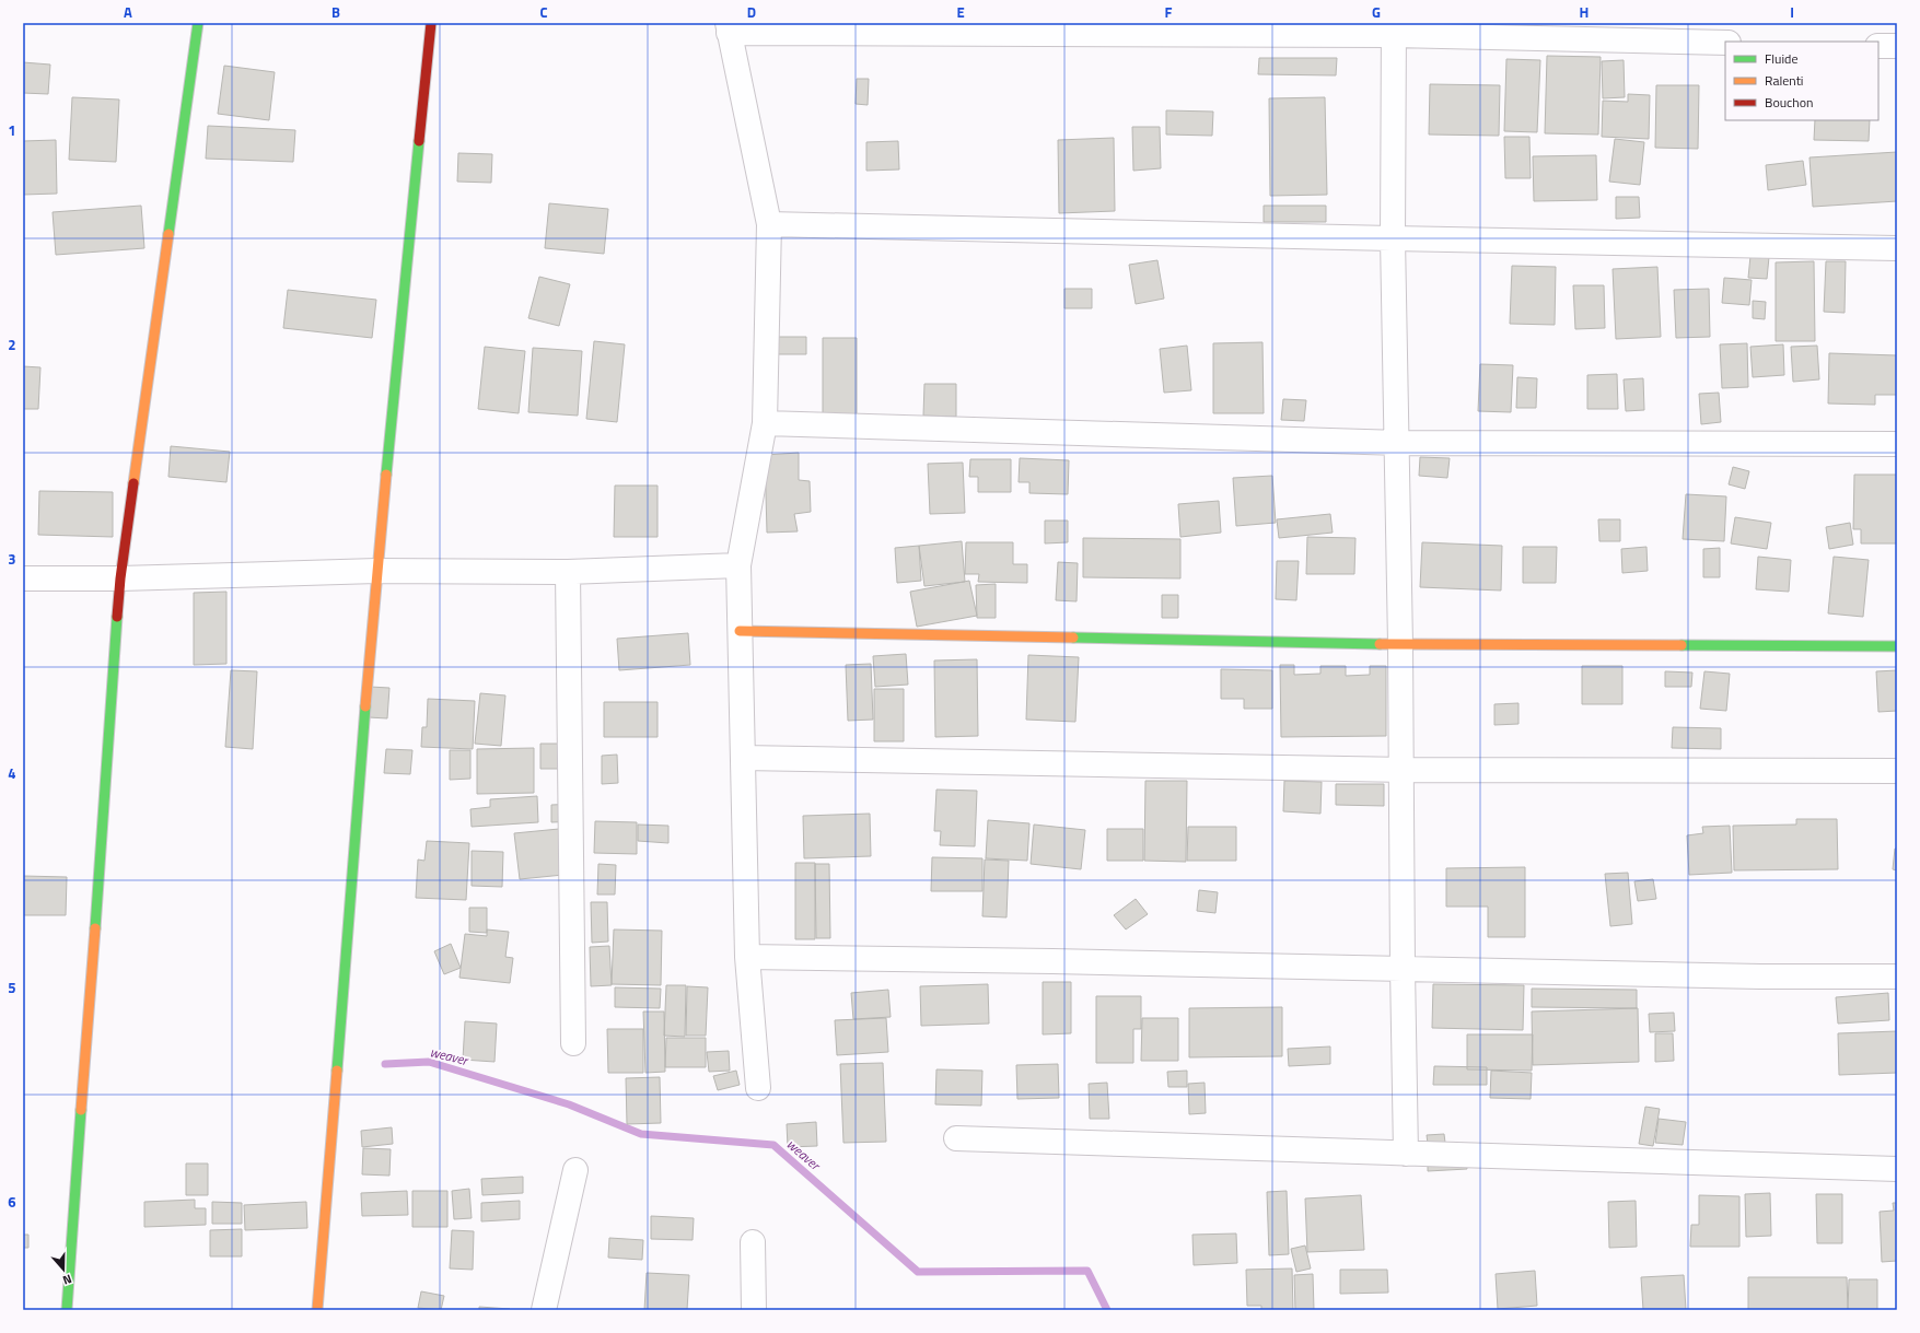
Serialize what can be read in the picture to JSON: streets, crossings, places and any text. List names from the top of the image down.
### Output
{
  "water": ["weaver"],
  "legend": ["Fluide", "Ralenti", "Bouchon"],
  "north": "bottom",
  "grid": {
    "columns": [
      "A",
      "B",
      "C",
      "D",
      "E",
      "F",
      "G",
      "H",
      "I"
    ],
    "rows": [
      "1",
      "2",
      "3",
      "4",
      "5",
      "6"
    ]
  }
}
